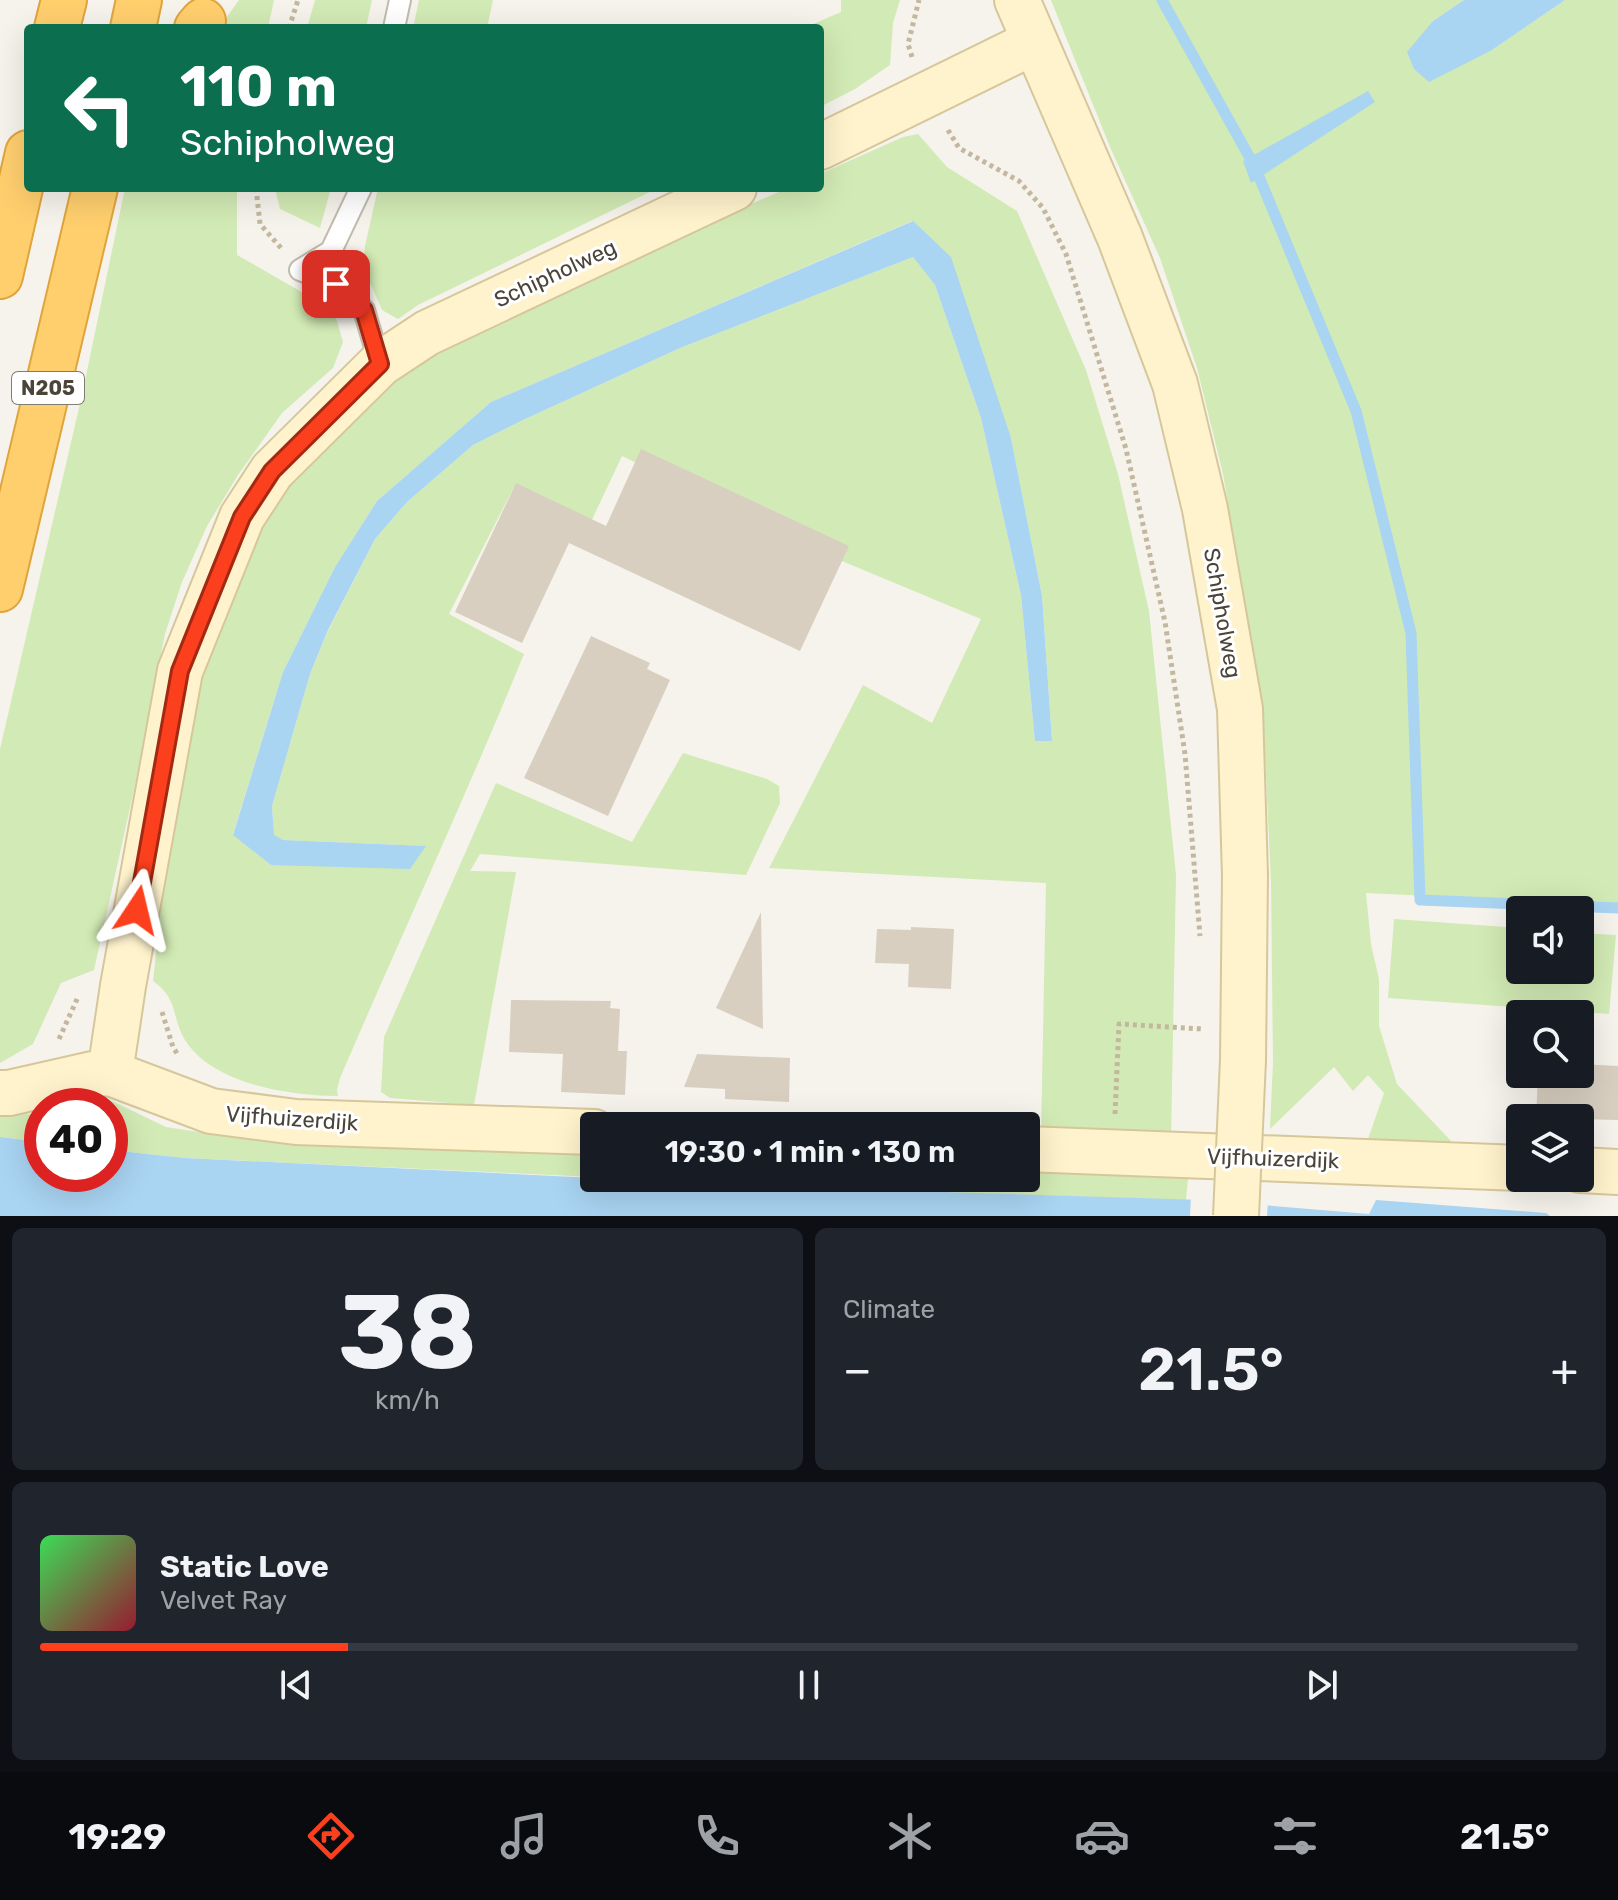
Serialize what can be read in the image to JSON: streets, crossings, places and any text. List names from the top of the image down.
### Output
{
  "streets": {
    "highway": ["N205"],
    "street": ["Schipholweg", "Vijfhuizerdijk"]
  },
  "crossings": [
    ["Schipholweg", "Vijfhuizerdijk"]
  ],
  "page": {
    "turn": ["110 m", "Schipholweg"],
    "limit": "40",
    "trip": "19:30 · 1 min · 130 m",
    "tile": [
      ["38", "km/h"],
      "Climate"
    ],
    "heat": ["−", "21.5°", "+"],
    "song": ["Static Love", "Velvet Ray"],
    "tabs": ["19:29", "21.5°"]
  }
}
